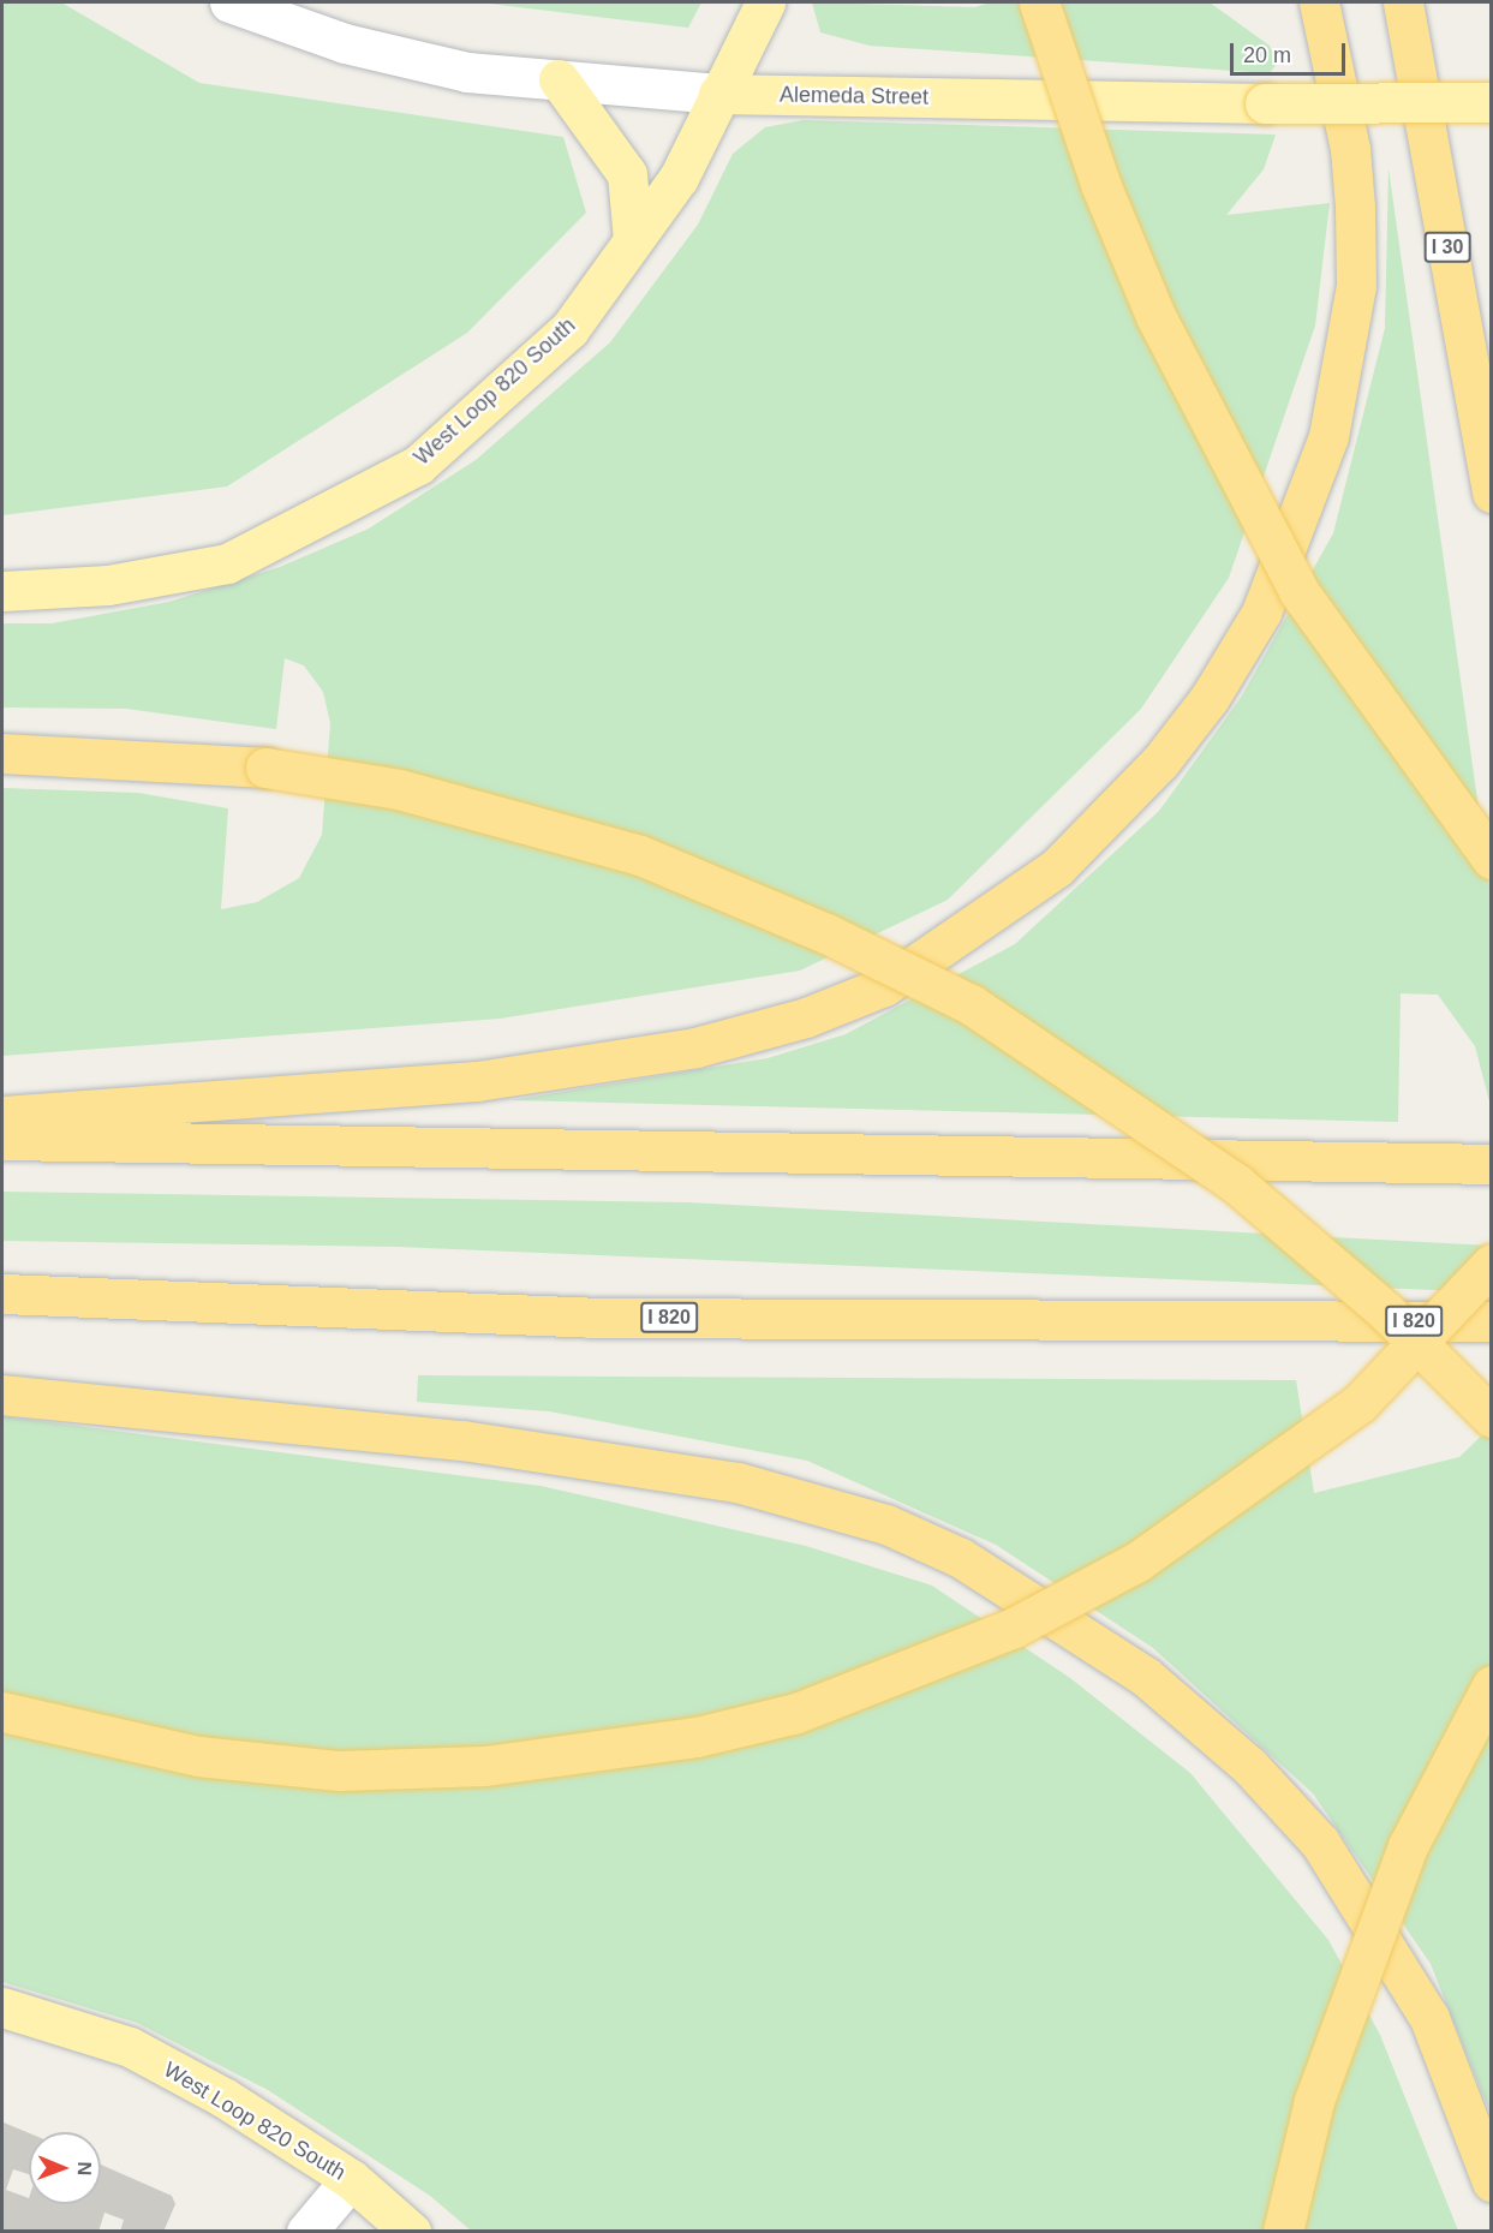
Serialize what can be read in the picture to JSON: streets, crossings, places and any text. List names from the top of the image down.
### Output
{
  "streets": {
    "highway": ["I 30", "I 820"],
    "main road": ["Alemeda Street", "West Loop 820 South"]
  },
  "crossings": [
    ["Alemeda Street", "West Loop 820 South"]
  ],
  "scale_bar": "20 m",
  "north": "right"
}
